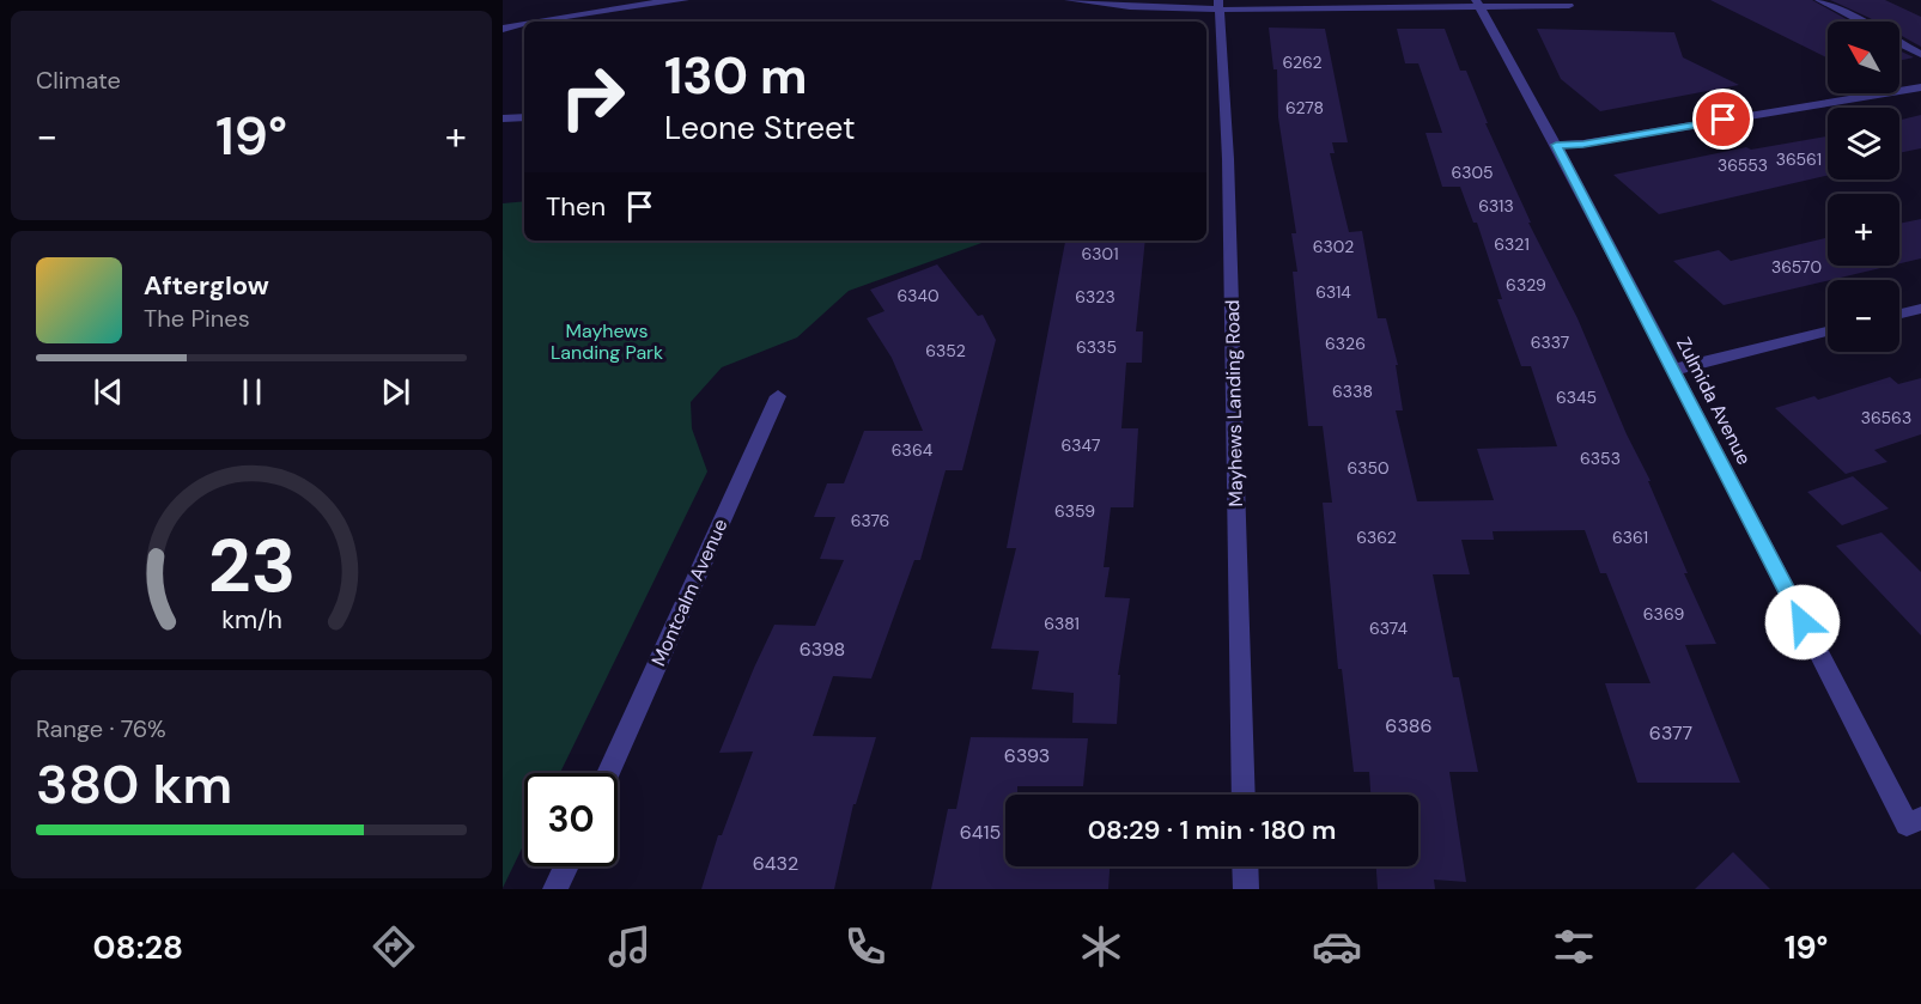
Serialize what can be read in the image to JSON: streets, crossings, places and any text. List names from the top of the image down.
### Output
{
  "streets": {
    "street": ["Zulmida Avenue", "Mayhews Landing Road", "Montcalm Avenue"]
  },
  "parks": ["Mayhews Landing Park"],
  "house_numbers": [
    "6262",
    "6278",
    "36561",
    "36553",
    "6305",
    "6313",
    "6321",
    "6302",
    "6301",
    "36570",
    "6329",
    "6314",
    "6340",
    "6323",
    "6337",
    "6326",
    "6335",
    "6352",
    "6338",
    "6345",
    "36563",
    "6347",
    "6364",
    "6353",
    "6350",
    "6359",
    "6376",
    "6362",
    "6361",
    "6369",
    "6381",
    "6374",
    "6398",
    "6386",
    "6377",
    "6393",
    "6415",
    "6432"
  ],
  "north": "top left",
  "page": {
    "tile": [
      "Climate",
      ["Range · 76%", "380 km"]
    ],
    "map_buttons": ["+", "−"],
    "turn": ["130 m", "Leone Street"],
    "heat": ["−", "19°", "+"],
    "then": "Then",
    "song": ["Afterglow", "The Pines"],
    "limit": "30",
    "trip": "08:29 · 1 min · 180 m",
    "tabs": ["08:28", "19°"],
    "gauge": ["23", "km/h"]
  }
}
